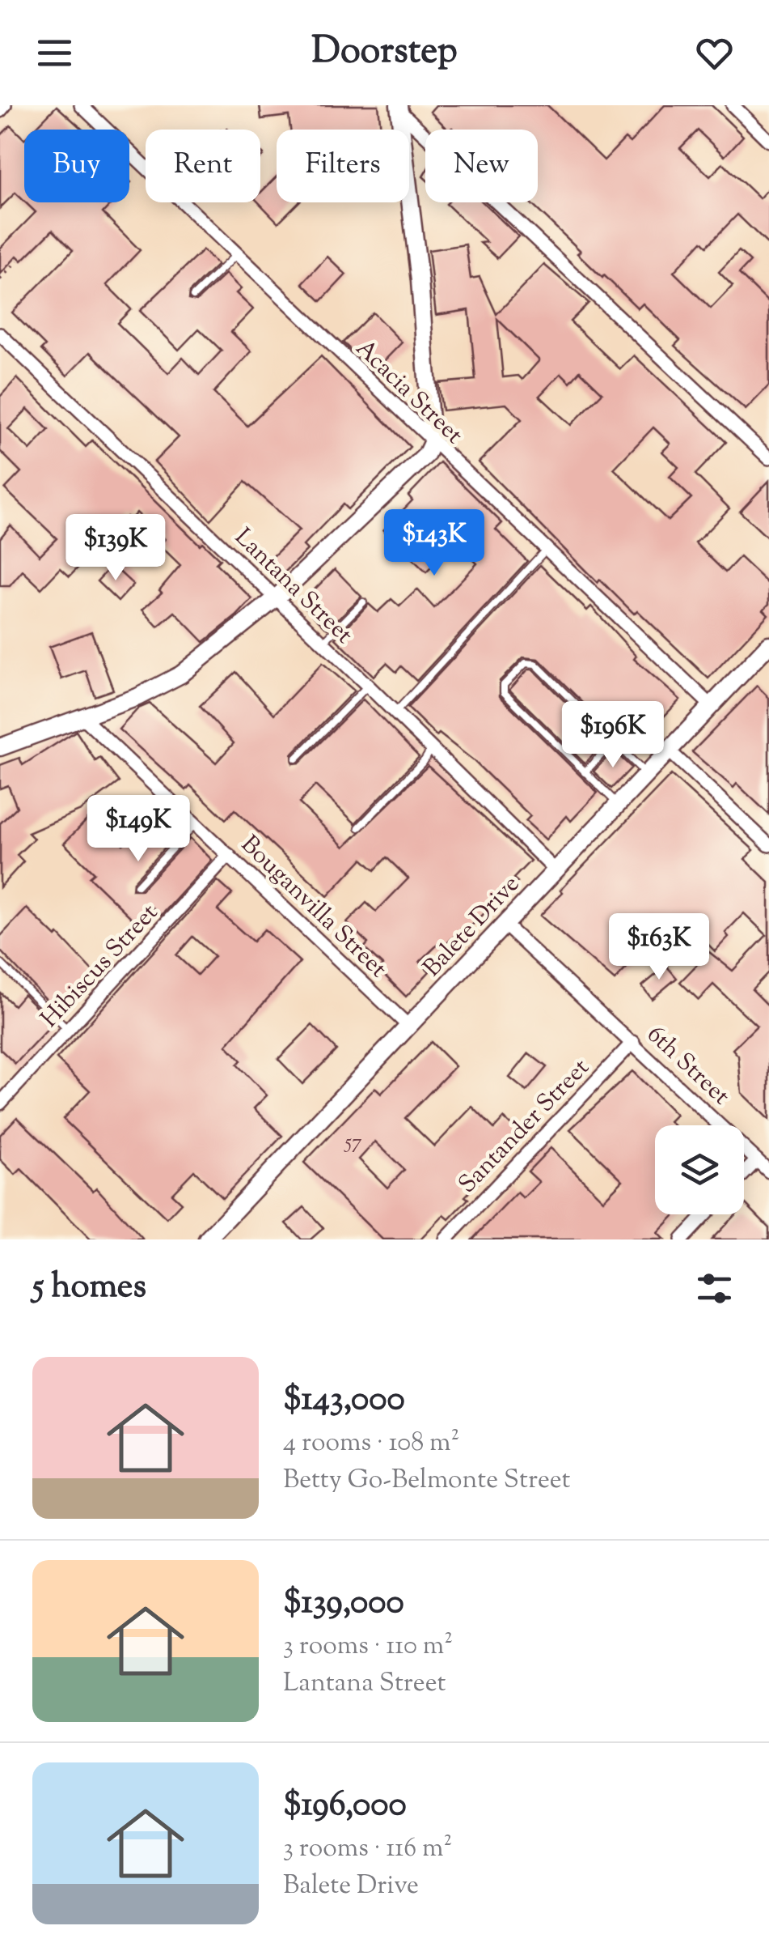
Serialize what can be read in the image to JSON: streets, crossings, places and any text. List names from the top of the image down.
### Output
{
  "streets": {
    "street": [
      "Acacia Street",
      "Lantana Street",
      "Bouganvilla Street",
      "Balete Drive",
      "Hibiscus Street",
      "6th Street",
      "Santander Street"
    ]
  },
  "crossings": [
    ["Acacia Street", "Balete Drive"],
    ["Lantana Street", "Balete Drive"],
    ["Bouganvilla Street", "Balete Drive"],
    ["Bouganvilla Street", "Hibiscus Street"],
    ["Balete Drive", "6th Street"],
    ["6th Street", "Santander Street"]
  ],
  "house_numbers": ["57"],
  "page": {
    "header": "Doorstep",
    "chip": [
      "Buy",
      "Rent",
      "Filters",
      "New"
    ],
    "price": [
      "$143K",
      "$139K",
      "$196K",
      "$149K",
      "$163K"
    ],
    "heading": "5 homes",
    "list": [
      {
        "name": "$143,000",
        "note": "4 rooms · 108 m² · Betty Go-Belmonte Street"
      },
      {
        "name": "$139,000",
        "note": "3 rooms · 110 m² · Lantana Street"
      },
      {
        "name": "$196,000",
        "note": "3 rooms · 116 m² · Balete Drive"
      }
    ]
  }
}
